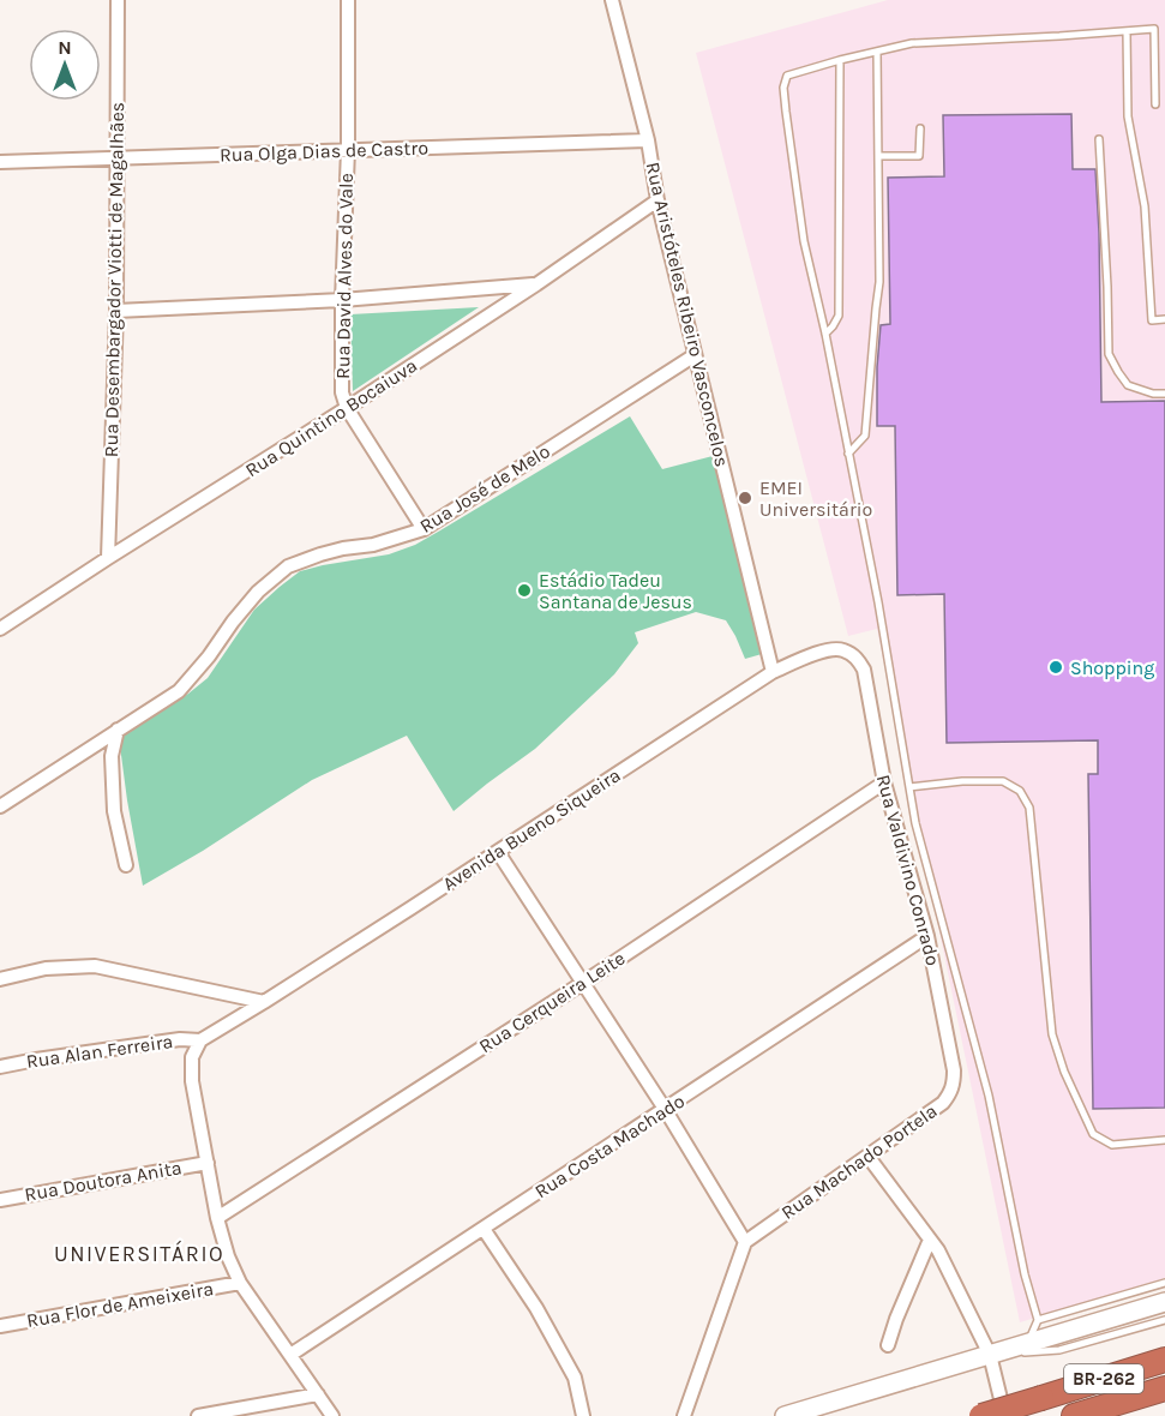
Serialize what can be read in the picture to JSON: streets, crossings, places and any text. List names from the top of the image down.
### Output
{
  "streets": {
    "highway": ["BR-262"],
    "street": [
      "Rua Olga Dias de Castro",
      "Rua David Alves do Vale",
      "Rua Desembargador Viotti de Magalhães",
      "Rua Aristóteles Ribeiro Vasconcelos",
      "Rua Quintino Bocaiuva",
      "Rua José de Melo",
      "Avenida Bueno Siqueira",
      "Rua Valdivino Conrado",
      "Rua Cerqueira Leite",
      "Rua Alan Ferreira",
      "Rua Costa Machado",
      "Rua Machado Portela",
      "Rua Doutora Anita",
      "Rua Flor de Ameixeira"
    ]
  },
  "crossings": [
    ["Rua Olga Dias de Castro", "Rua David Alves do Vale"],
    ["Rua Olga Dias de Castro", "Rua Desembargador Viotti de Magalhães"],
    ["Rua Olga Dias de Castro", "Rua Aristóteles Ribeiro Vasconcelos"],
    ["Rua David Alves do Vale", "Rua Quintino Bocaiuva"],
    ["Rua David Alves do Vale", "Rua José de Melo"],
    ["Rua Desembargador Viotti de Magalhães", "Rua Quintino Bocaiuva"],
    ["Rua Aristóteles Ribeiro Vasconcelos", "Rua Quintino Bocaiuva"],
    ["Rua Aristóteles Ribeiro Vasconcelos", "Rua José de Melo"],
    ["Rua Aristóteles Ribeiro Vasconcelos", "Avenida Bueno Siqueira"],
    ["Avenida Bueno Siqueira", "Rua Valdivino Conrado"],
    ["Avenida Bueno Siqueira", "Rua Alan Ferreira"],
    ["Rua Valdivino Conrado", "Rua Cerqueira Leite"],
    ["Rua Valdivino Conrado", "Rua Costa Machado"],
    ["Rua Valdivino Conrado", "Rua Machado Portela"]
  ],
  "districts": ["UNIVERSITÁRIO"],
  "places": ["EMEI Universitário", "Estádio Tadeu Santana de Jesus", "Shopping"],
  "north": "top"
}
